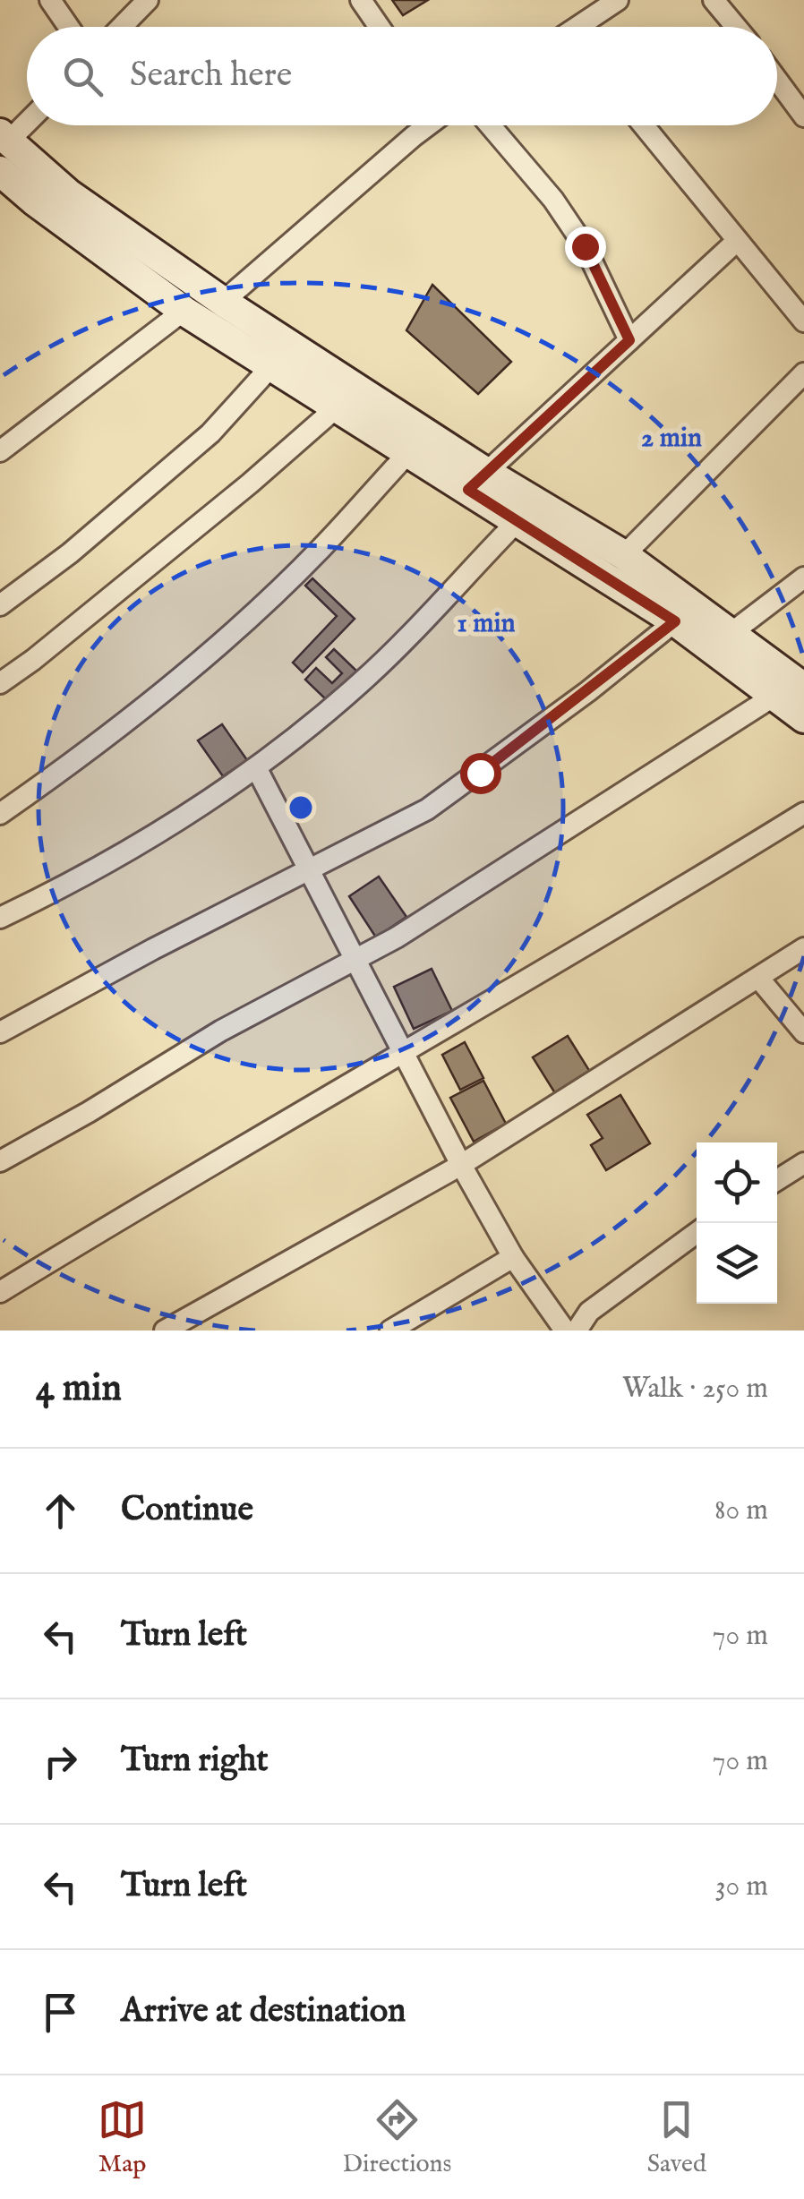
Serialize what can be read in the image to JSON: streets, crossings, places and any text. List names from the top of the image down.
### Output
{
  "page": {
    "search": "Search here",
    "heading": ["4 min", "Walk · 250 m"],
    "list": [
      ["Continue", "80 m"],
      ["Turn left", "70 m"],
      ["Turn right", "70 m"],
      ["Turn left", "30 m"],
      "Arrive at destination"
    ],
    "nav": ["Map", "Directions", "Saved"]
  },
  "rings": ["2 min", "1 min"]
}
